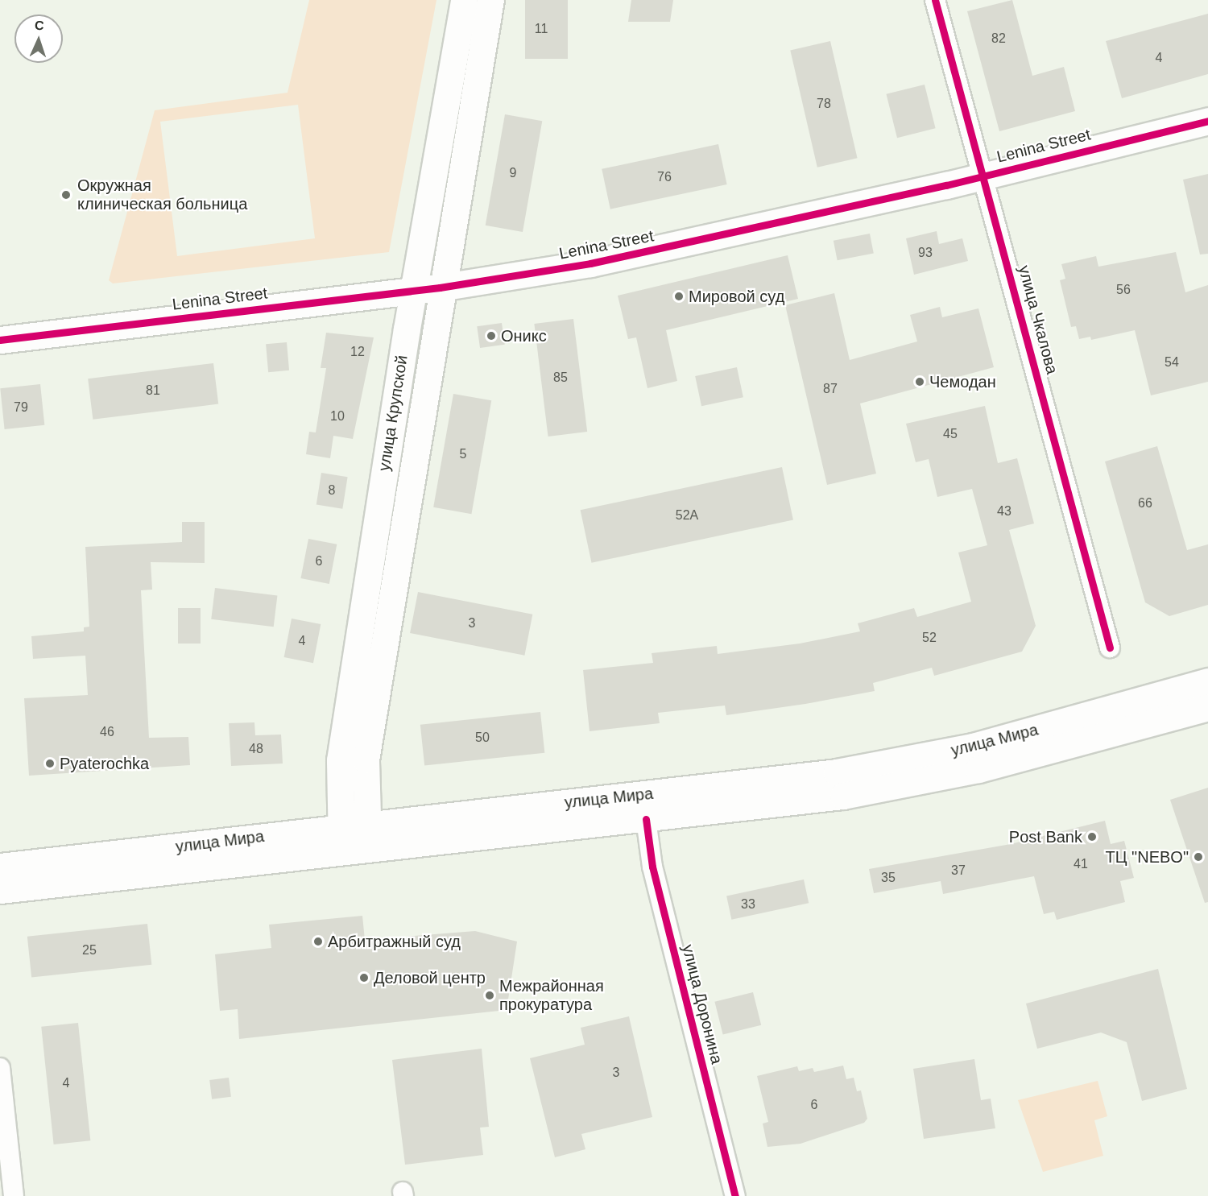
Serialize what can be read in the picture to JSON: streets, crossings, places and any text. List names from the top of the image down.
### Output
{
  "streets": {
    "main road": ["Lenina Street", "улица Крупской", "улица Мира"],
    "street": ["улица Чкалова", "улица Доронина"]
  },
  "crossings": [
    ["Lenina Street", "улица Чкалова"],
    ["Lenina Street", "улица Крупской"],
    ["улица Крупской", "улица Мира"],
    ["улица Мира", "улица Доронина"]
  ],
  "places": [
    "Окружная клиническая больница",
    "Мировой суд",
    "Оникс",
    "Чемодан",
    "Pyaterochka",
    "Post Bank",
    "ТЦ \"NEBO\"",
    "Арбитражный суд",
    "Деловой центр",
    "Межрайонная прокуратура"
  ],
  "house_numbers": [
    "11",
    "82",
    "4",
    "78",
    "9",
    "76",
    "93",
    "56",
    "12",
    "54",
    "85",
    "87",
    "81",
    "79",
    "10",
    "45",
    "5",
    "8",
    "66",
    "43",
    "52А",
    "6",
    "3",
    "52",
    "4",
    "46",
    "50",
    "48",
    "41",
    "37",
    "35",
    "33",
    "25",
    "3",
    "4",
    "6"
  ],
  "north": "top"
}
